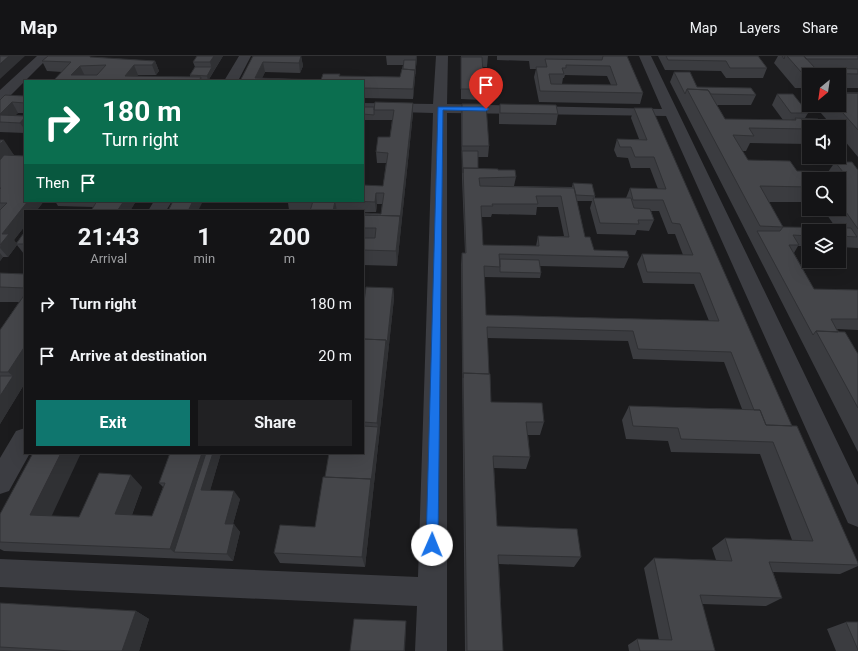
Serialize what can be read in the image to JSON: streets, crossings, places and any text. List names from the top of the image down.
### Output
{
  "north": "bottom left",
  "page": {
    "header": "Map",
    "nav": ["Map", "Layers", "Share"],
    "turn": ["180 m", "Turn right"],
    "then": "Then",
    "eta": [
      "21:43",
      "Arrival",
      "1",
      "min",
      "200",
      "m"
    ],
    "list": [
      {
        "name": "Turn right",
        "value": "180 m"
      },
      {
        "name": "Arrive at destination",
        "value": "20 m"
      }
    ],
    "buttons": ["Exit", "Share"]
  }
}
